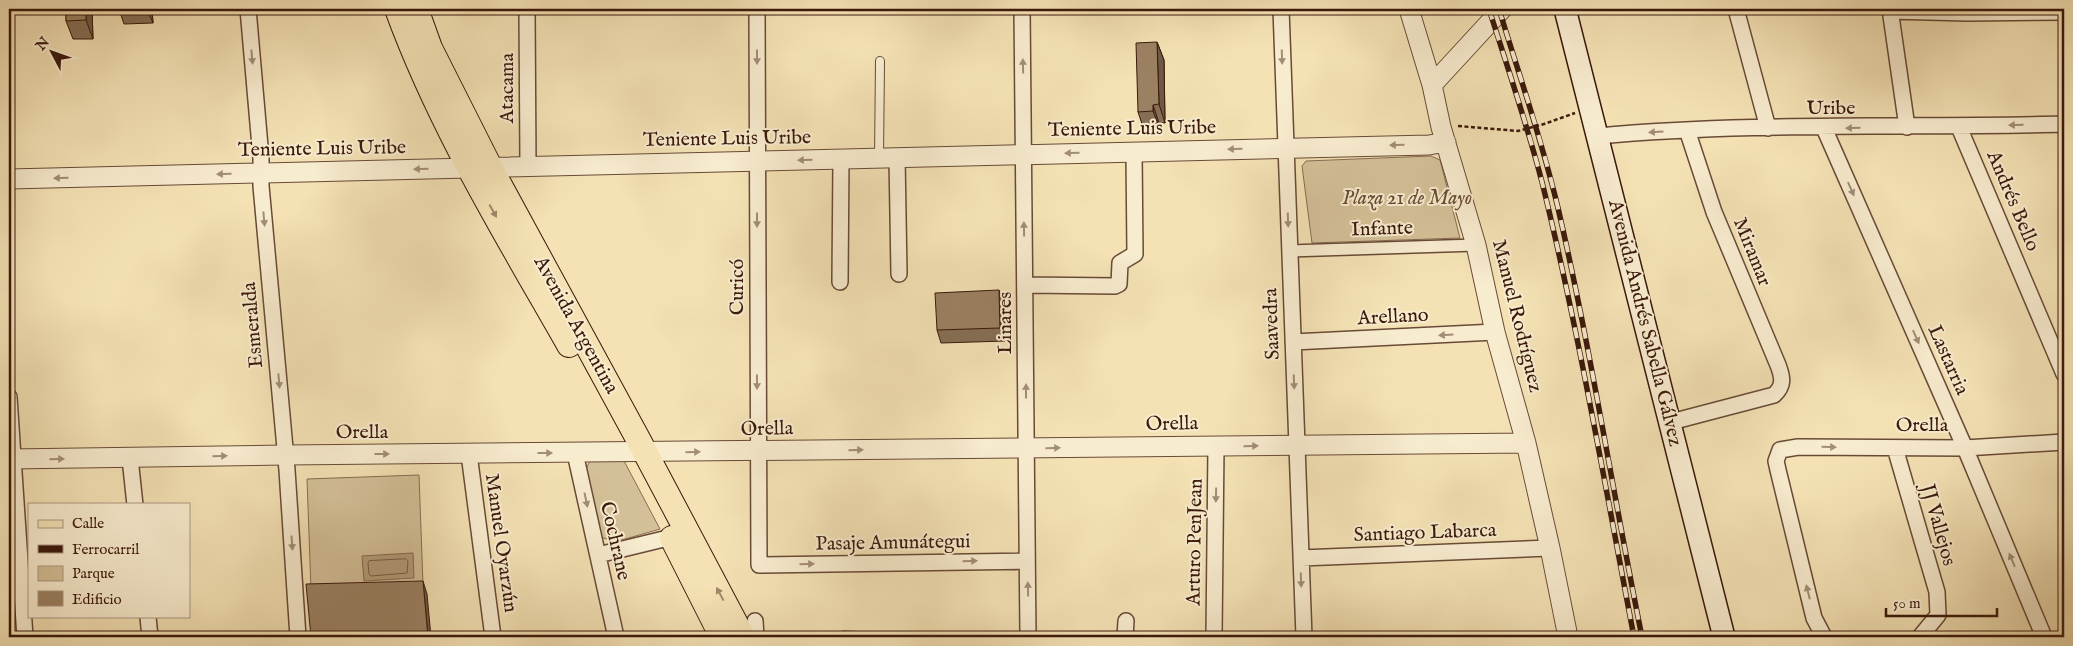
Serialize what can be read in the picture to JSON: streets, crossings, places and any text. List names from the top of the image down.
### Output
{
  "streets": {
    "main road": ["Avenida Andrés Sabella Gálvez", "Avenida Argentina"],
    "street": [
      "Atacama",
      "Uribe",
      "Teniente Luis Uribe",
      "Andrés Bello",
      "Infante",
      "Miramar",
      "Curicó",
      "Manuel Rodríguez",
      "Arellano",
      "Linares",
      "Saavedra",
      "Esmeralda",
      "Lastarria",
      "Orella",
      "JJ Vallejos",
      "Santiago Labarca",
      "Cochrane",
      "Arturo PenJean",
      "Manuel Oyarzún",
      "Pasaje Amunátegui"
    ]
  },
  "crossings": [
    ["Atacama", "Teniente Luis Uribe"],
    ["Uribe", "Andrés Bello"],
    ["Uribe", "Miramar"],
    ["Uribe", "Avenida Andrés Sabella Gálvez"],
    ["Uribe", "Lastarria"],
    ["Teniente Luis Uribe", "Curicó"],
    ["Teniente Luis Uribe", "Manuel Rodríguez"],
    ["Teniente Luis Uribe", "Linares"],
    ["Teniente Luis Uribe", "Saavedra"],
    ["Teniente Luis Uribe", "Esmeralda"],
    ["Teniente Luis Uribe", "Avenida Argentina"],
    ["Infante", "Manuel Rodríguez"],
    ["Infante", "Saavedra"],
    ["Miramar", "Avenida Andrés Sabella Gálvez"],
    ["Curicó", "Orella"],
    ["Curicó", "Pasaje Amunátegui"],
    ["Manuel Rodríguez", "Arellano"],
    ["Manuel Rodríguez", "Orella"],
    ["Manuel Rodríguez", "Santiago Labarca"],
    ["Arellano", "Saavedra"],
    ["Linares", "Orella"],
    ["Linares", "Pasaje Amunátegui"],
    ["Saavedra", "Orella"],
    ["Saavedra", "Santiago Labarca"],
    ["Esmeralda", "Orella"],
    ["Avenida Argentina", "Orella"],
    ["Lastarria", "Orella"],
    ["Orella", "JJ Vallejos"],
    ["Orella", "Cochrane"],
    ["Orella", "Arturo PenJean"],
    ["Orella", "Manuel Oyarzún"]
  ],
  "one_way": [
    "Teniente Luis Uribe",
    "Arellano",
    "Linares",
    "Saavedra",
    "Esmeralda",
    "Orella",
    "Cochrane",
    "Arturo PenJean",
    "Pasaje Amunátegui"
  ],
  "parks": ["Plaza 21 de Mayo"],
  "legend": [
    "Calle",
    "Ferrocarril",
    "Parque",
    "Edificio"
  ],
  "scale_bar": "50 m",
  "north": "top left"
}
